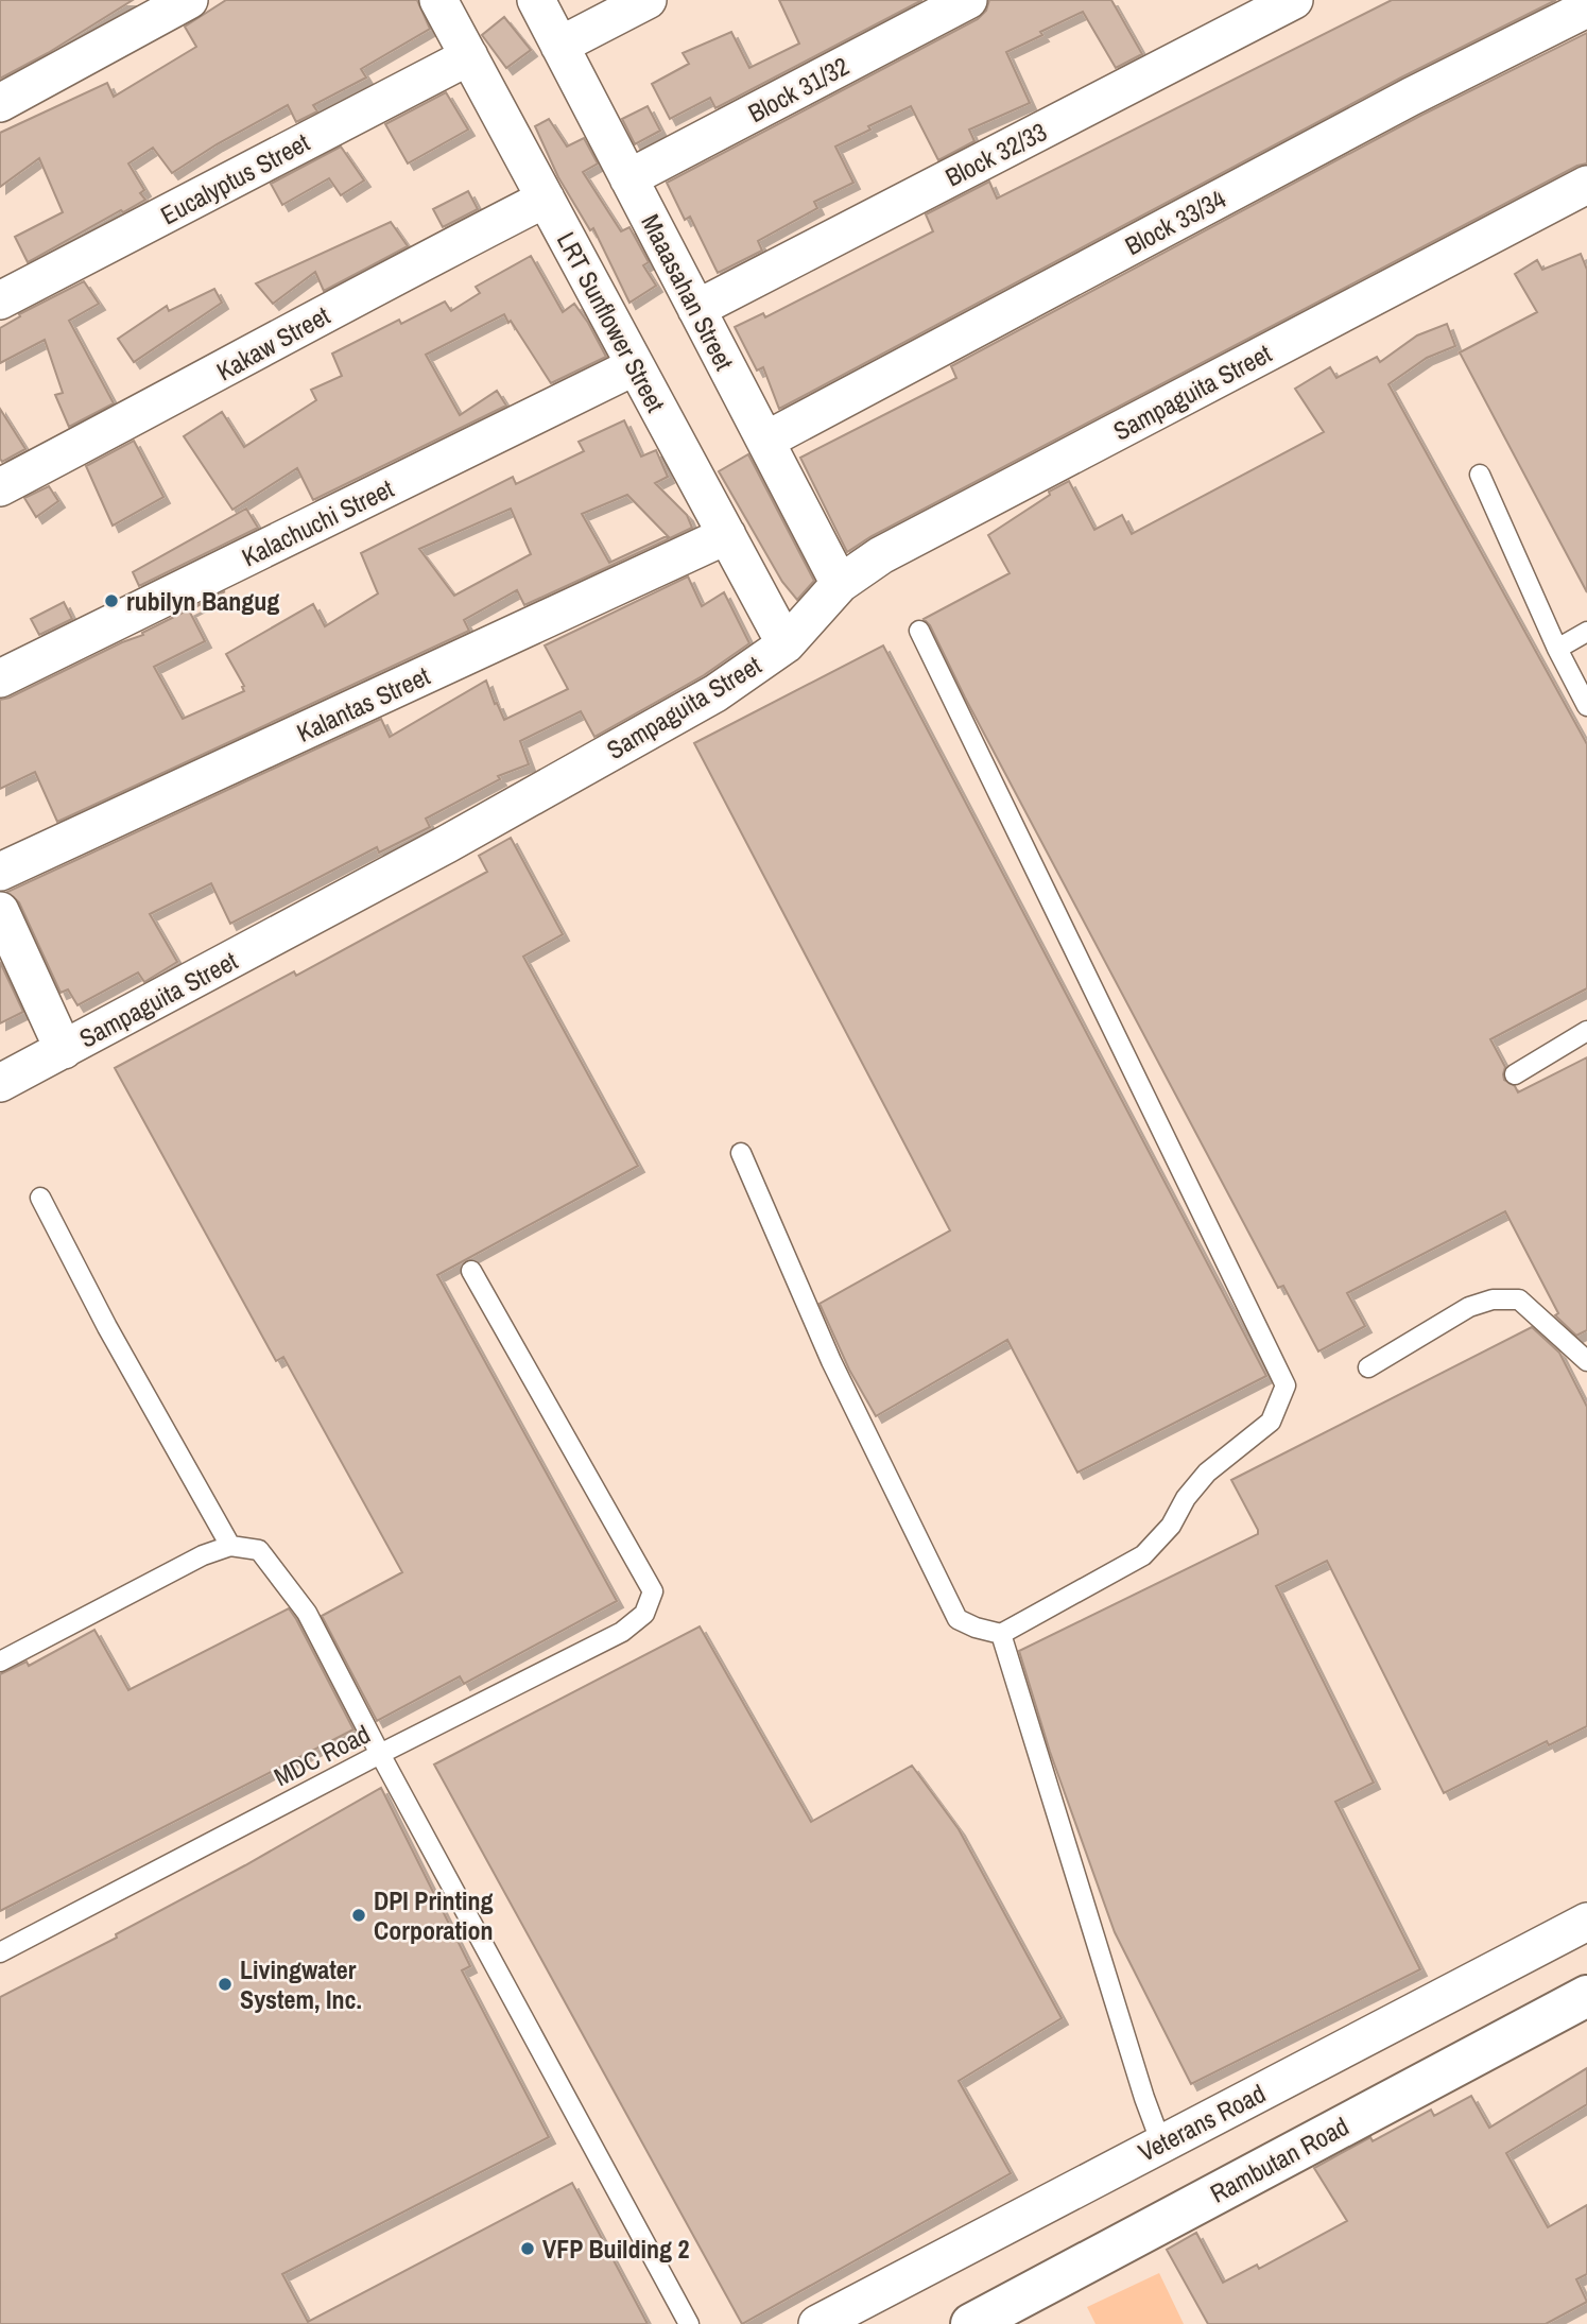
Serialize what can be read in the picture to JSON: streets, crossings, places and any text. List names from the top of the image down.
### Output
{
  "streets": {
    "street": [
      "Block 31/32",
      "Block 32/33",
      "Eucalyptus Street",
      "Block 33/34",
      "Maaasahan Street",
      "LRT Sunflower Street",
      "Kakaw Street",
      "Sampaguita Street",
      "Kalachuchi Street",
      "Kalantas Street",
      "Veterans Road",
      "Rambutan Road"
    ],
    "lane": ["MDC Road"]
  },
  "crossings": [
    ["Block 31/32", "Maaasahan Street"],
    ["Block 32/33", "Maaasahan Street"],
    ["Eucalyptus Street", "LRT Sunflower Street"],
    ["Block 33/34", "Maaasahan Street"],
    ["Maaasahan Street", "Sampaguita Street"],
    ["LRT Sunflower Street", "Kakaw Street"],
    ["LRT Sunflower Street", "Sampaguita Street"],
    ["LRT Sunflower Street", "Kalachuchi Street"],
    ["LRT Sunflower Street", "Kalantas Street"]
  ],
  "places": [
    "rubilyn Bangug",
    "DPI Printing Corporation",
    "Livingwater System, Inc.",
    "VFP Building 2"
  ]
}
